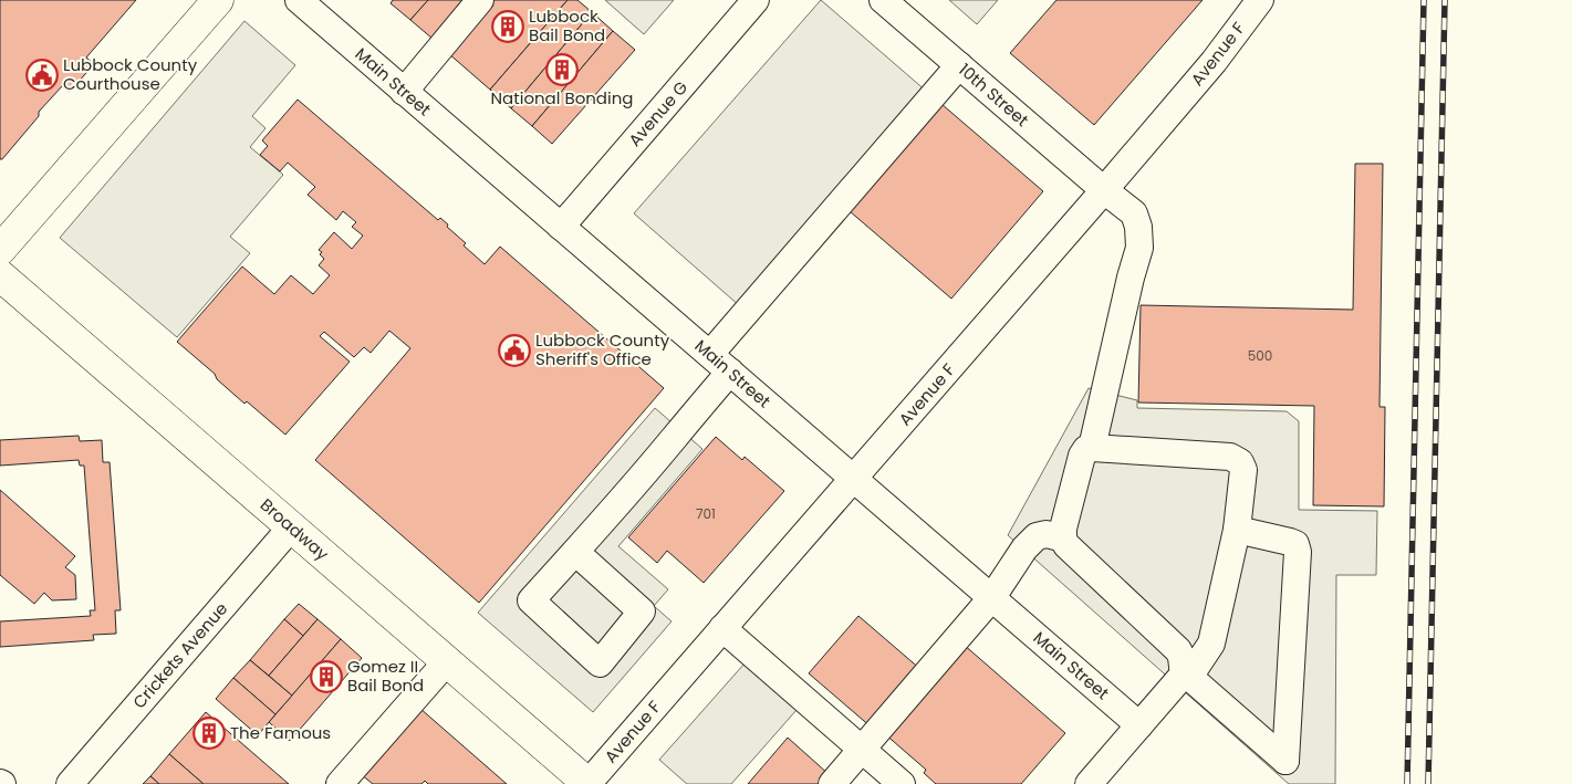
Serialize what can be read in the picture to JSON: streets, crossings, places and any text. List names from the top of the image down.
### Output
{
  "streets": {
    "main road": ["Broadway"],
    "street": [
      "Avenue F",
      "Main Street",
      "10th Street",
      "Avenue G",
      "Crickets Avenue"
    ]
  },
  "crossings": [
    ["Avenue F", "Main Street"],
    ["Avenue F", "10th Street"],
    ["Avenue F", "Broadway"],
    ["Main Street", "Avenue G"],
    ["Broadway", "Crickets Avenue"]
  ],
  "places": {
    "building": [
      "Lubbock Bail Bond",
      "National Bonding",
      "Gomez II Bail Bond",
      "The Famous"
    ],
    "public building": ["Lubbock County Courthouse", "Lubbock County Sheriff's Office"]
  },
  "house_numbers": ["500", "701"]
}
